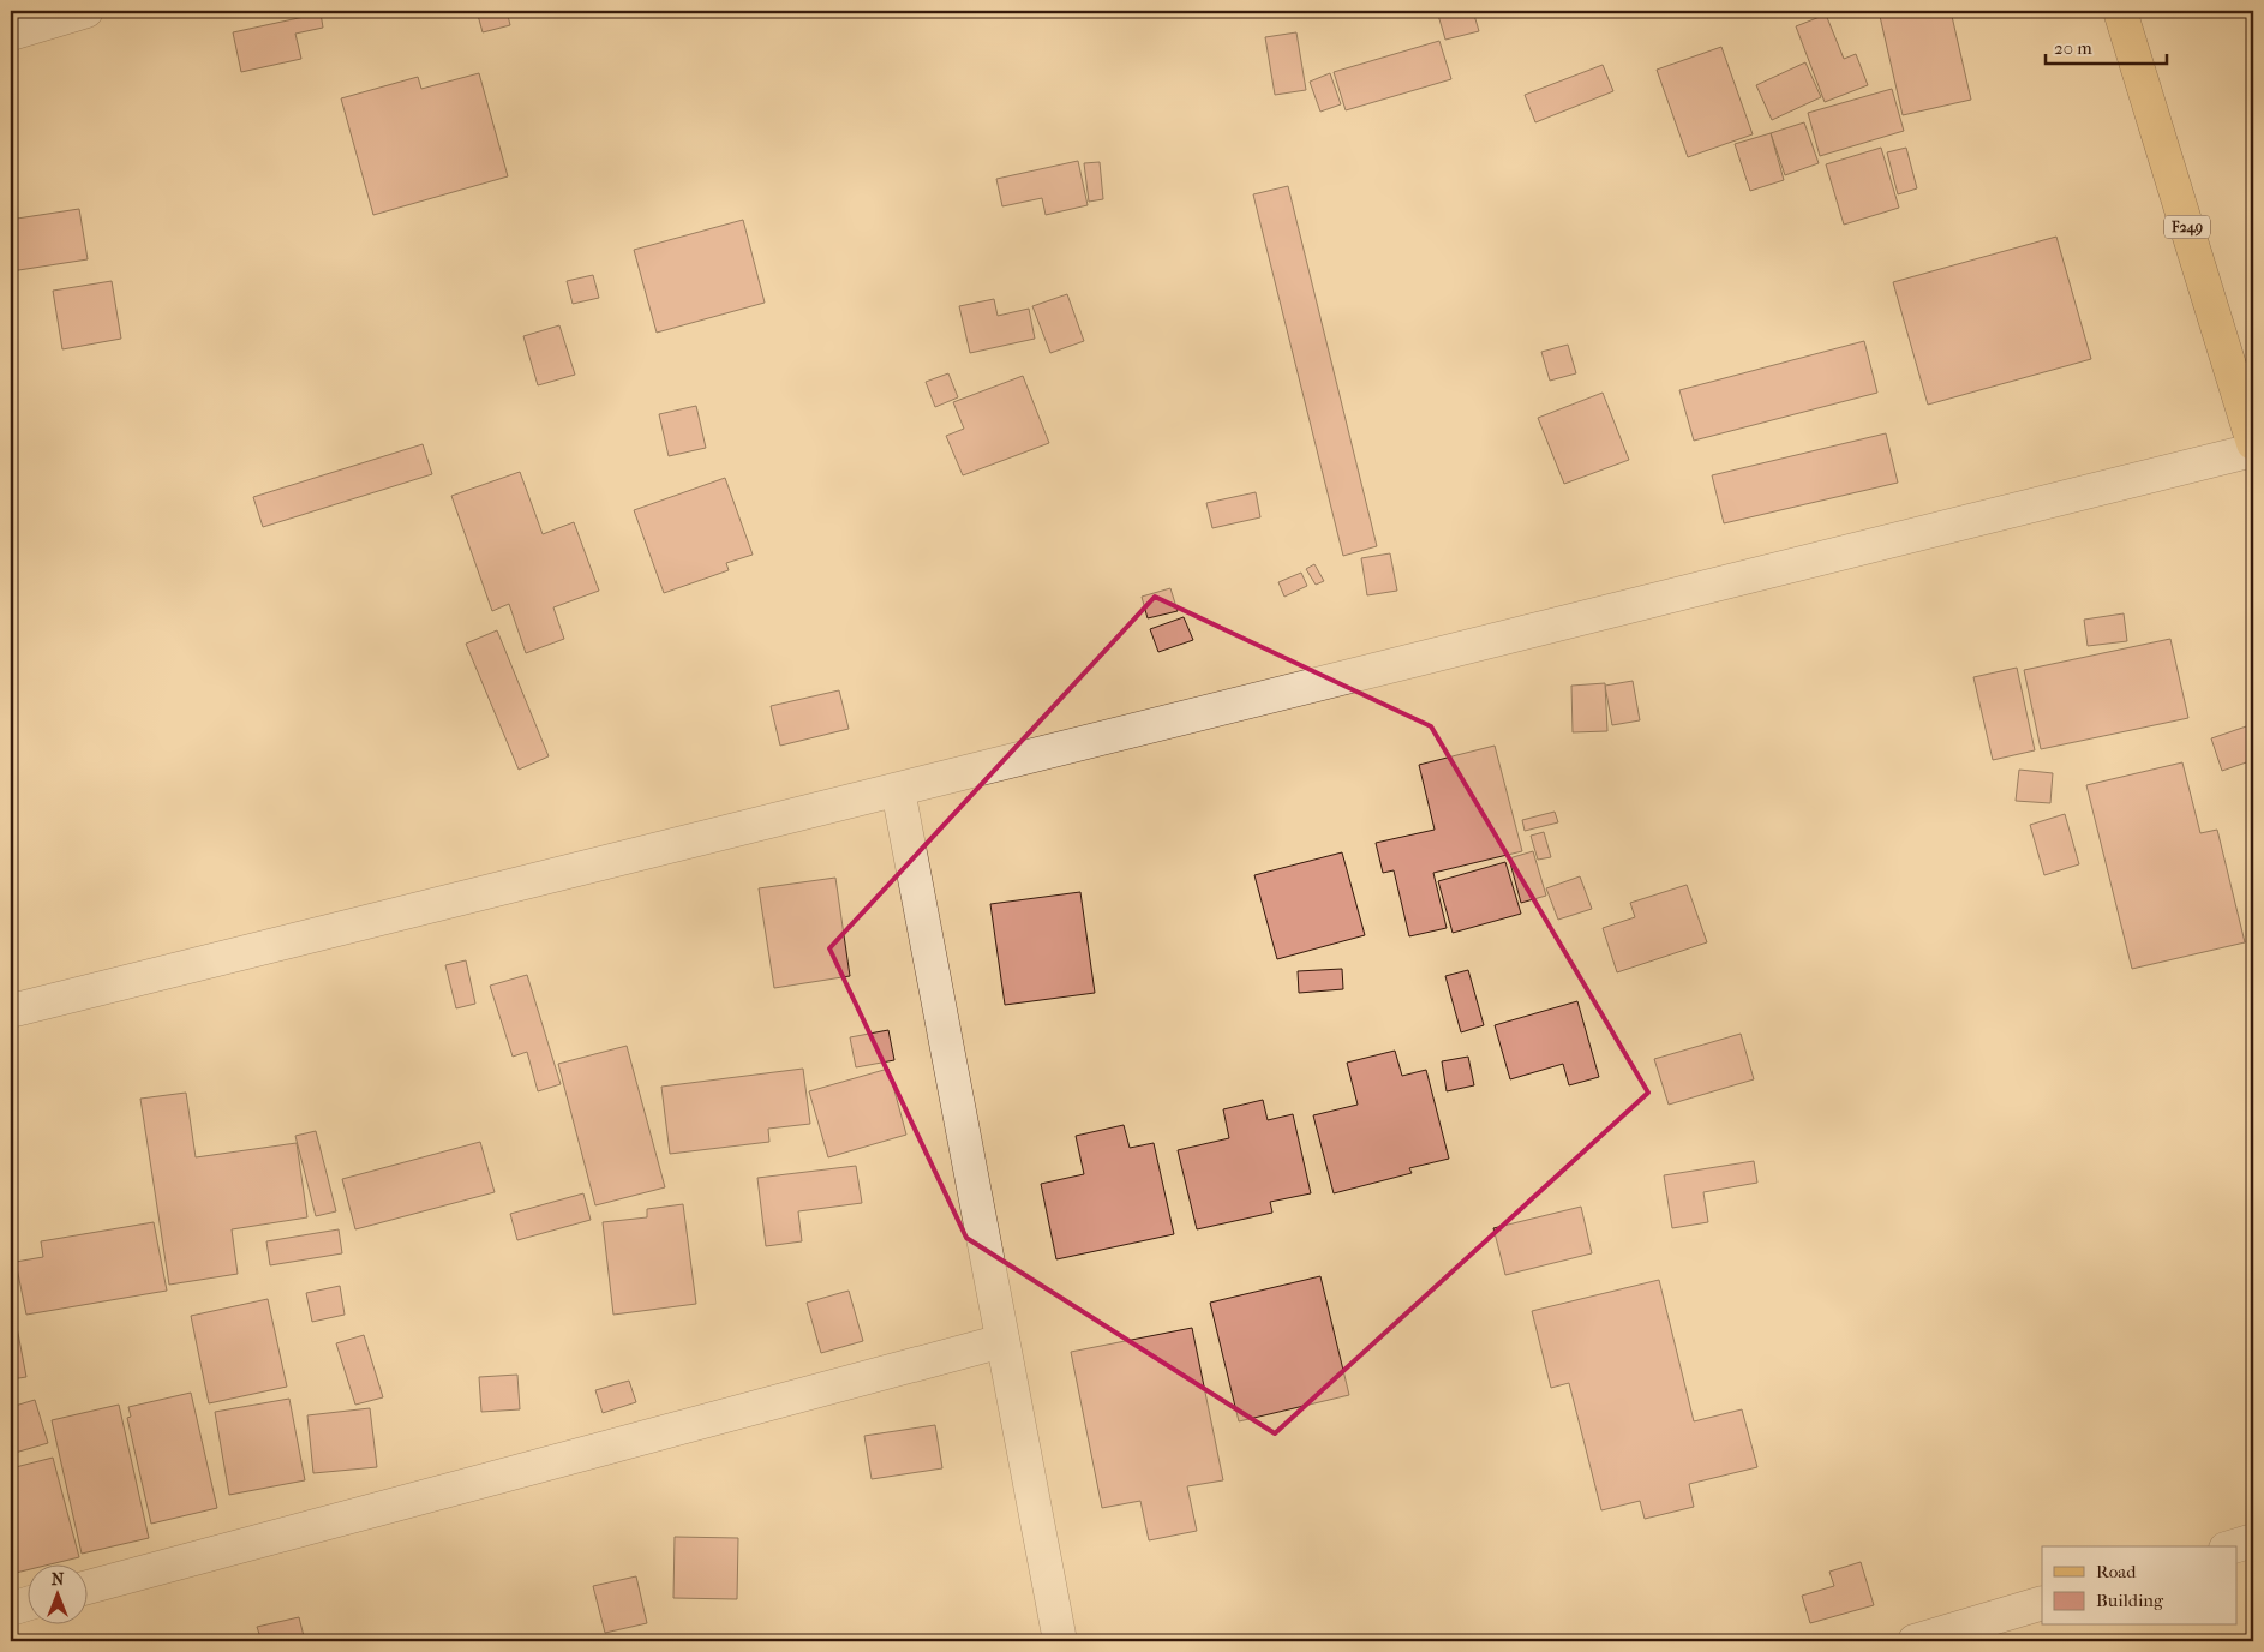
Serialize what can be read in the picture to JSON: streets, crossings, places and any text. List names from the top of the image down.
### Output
{
  "streets": {
    "main road": ["F249"]
  },
  "legend": ["Road", "Building"],
  "scale_bar": "20 m",
  "north": "top"
}
